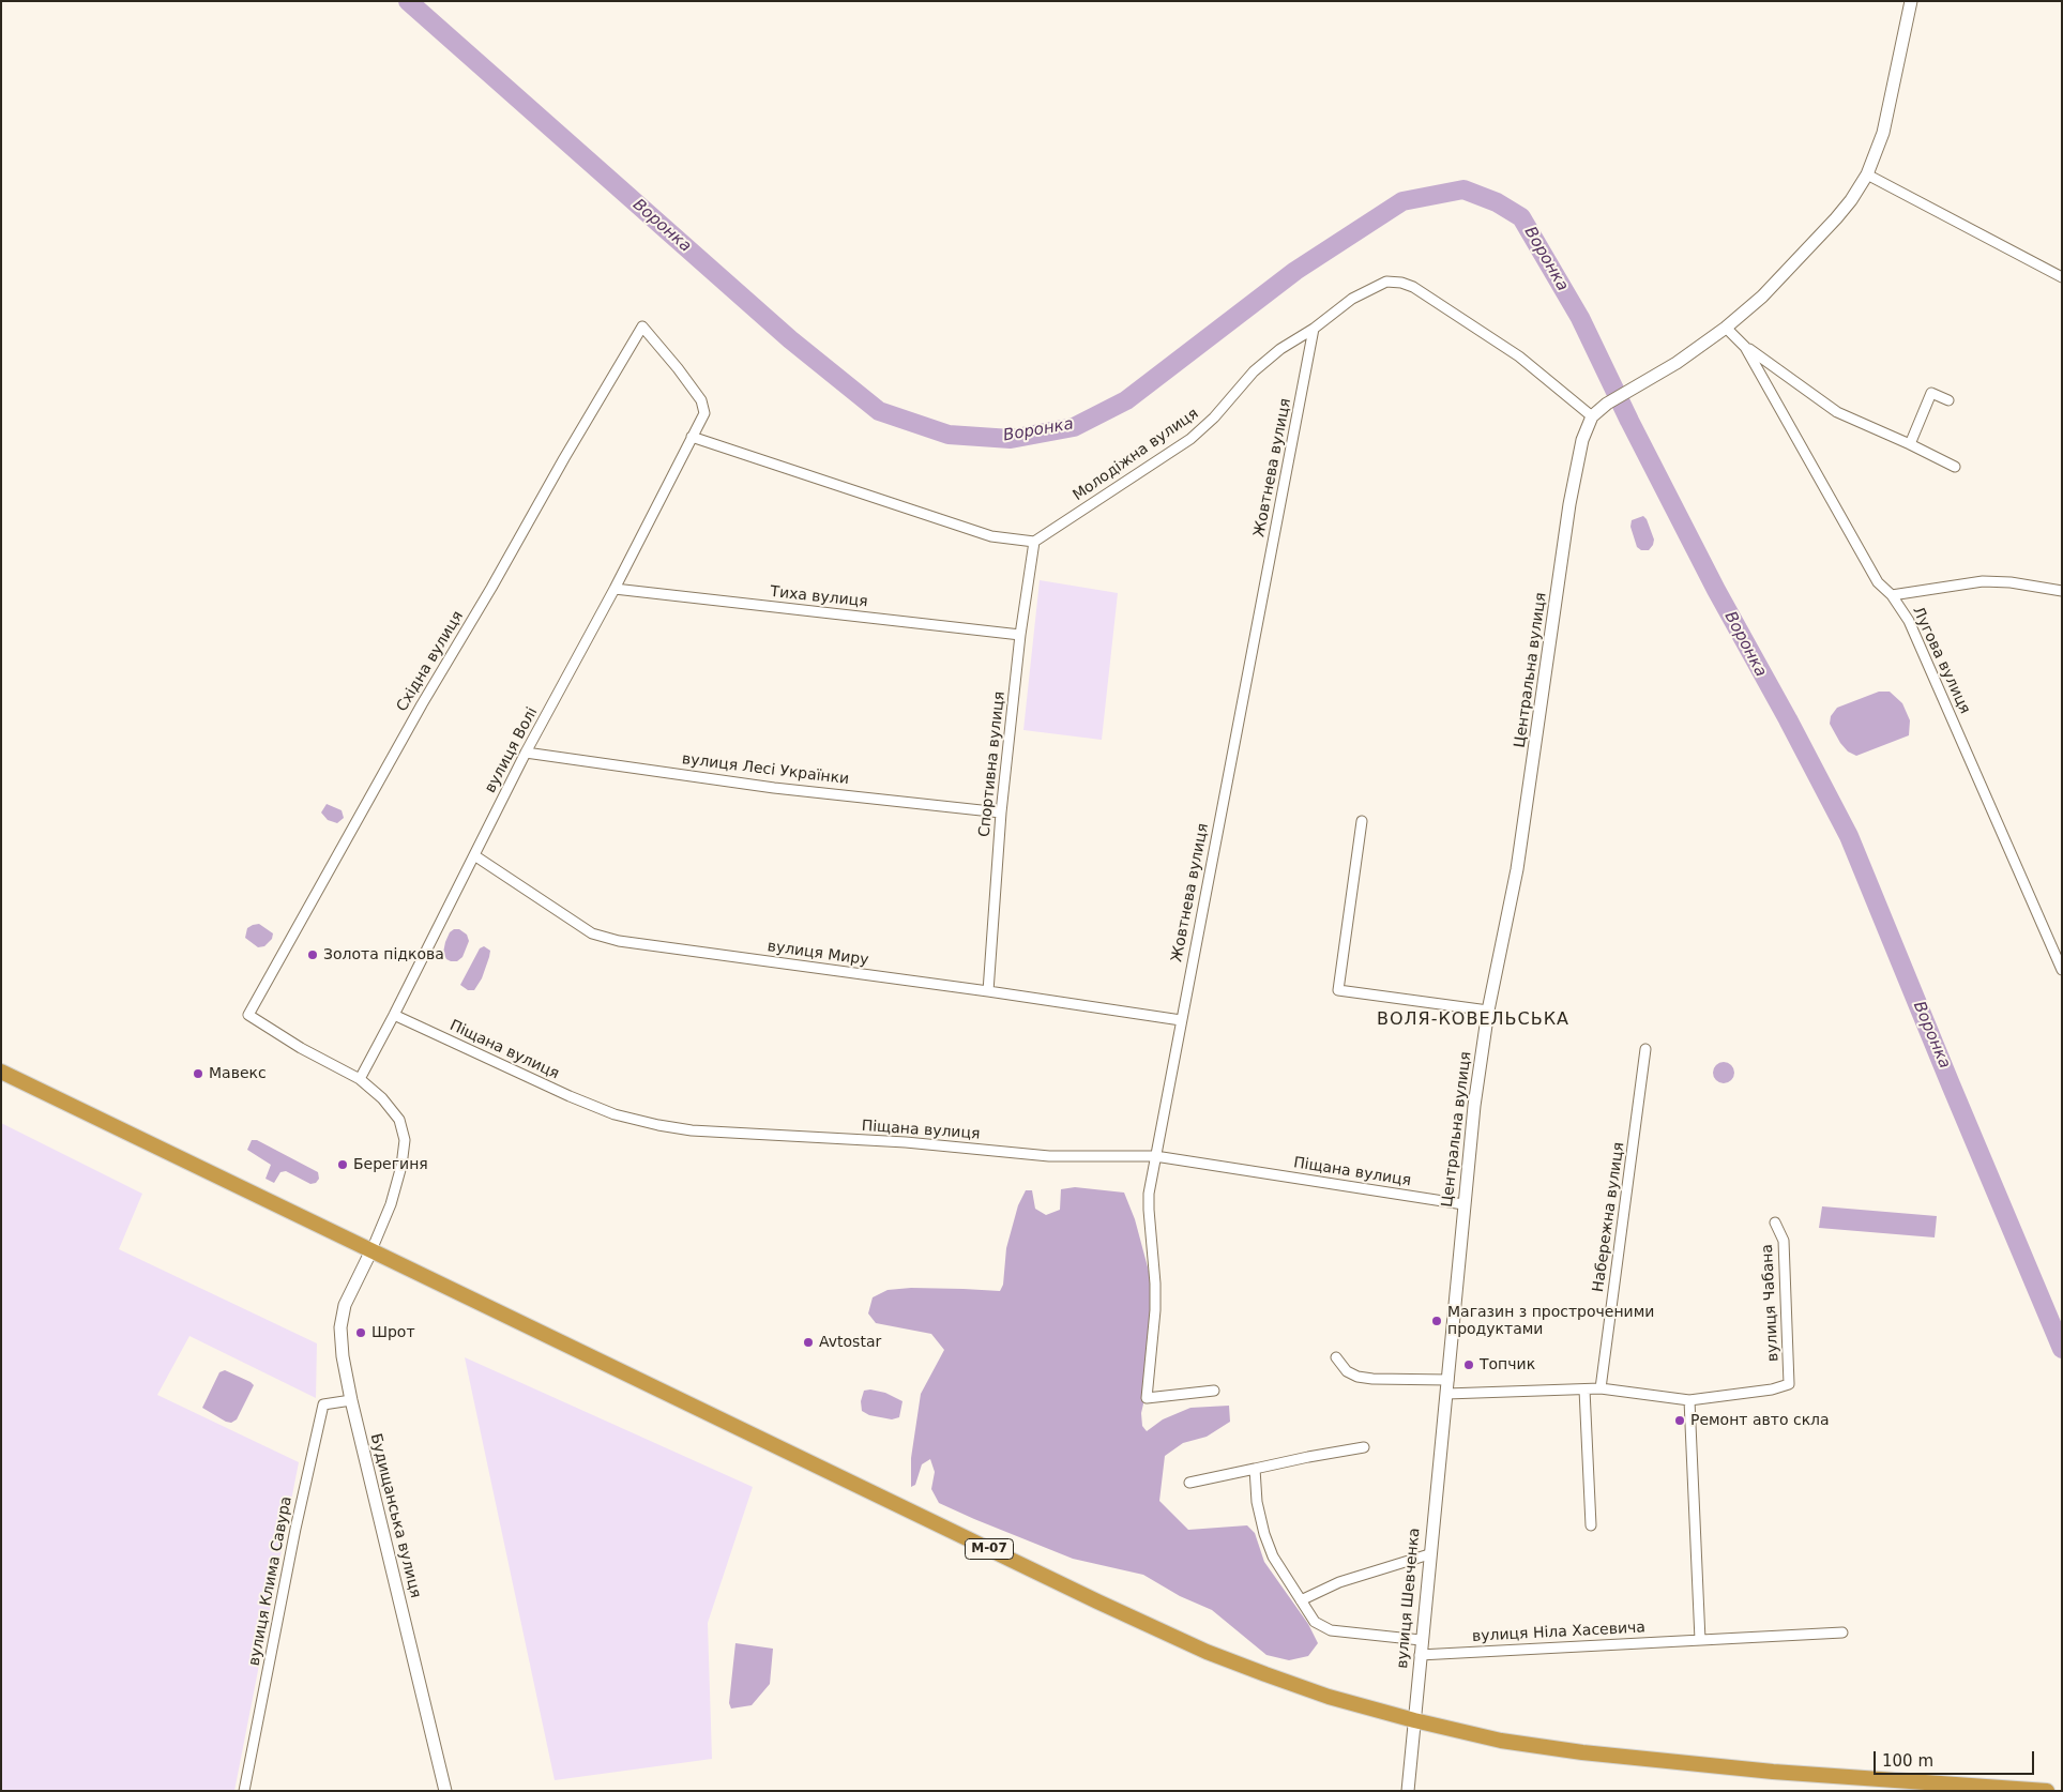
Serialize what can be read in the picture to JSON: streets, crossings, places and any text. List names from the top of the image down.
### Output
{
  "streets": {
    "highway": ["М-07"],
    "street": [
      "Молодіжна вулиця",
      "Жовтнева вулиця",
      "Тиха вулиця",
      "Лугова вулиця",
      "Східна вулиця",
      "Центральна вулиця",
      "вулиця Волі",
      "Спортивна вулиця",
      "вулиця Лесі Українки",
      "вулиця Миру",
      "Піщана вулиця",
      "Набережна вулиця",
      "вулиця Чабана",
      "Будищанська вулиця",
      "вулиця Клима Савура",
      "вулиця Шевченка",
      "вулиця Ніла Хасевича"
    ]
  },
  "crossings": [
    ["Молодіжна вулиця", "Жовтнева вулиця"],
    ["Молодіжна вулиця", "Центральна вулиця"],
    ["Молодіжна вулиця", "Спортивна вулиця"],
    ["Жовтнева вулиця", "вулиця Миру"],
    ["Жовтнева вулиця", "Піщана вулиця"],
    ["Тиха вулиця", "вулиця Волі"],
    ["Тиха вулиця", "Спортивна вулиця"],
    ["Лугова вулиця", "Центральна вулиця"],
    ["Східна вулиця", "вулиця Волі"],
    ["Центральна вулиця", "Піщана вулиця"],
    ["Центральна вулиця", "вулиця Шевченка"],
    ["вулиця Волі", "вулиця Лесі Українки"],
    ["вулиця Волі", "вулиця Миру"],
    ["вулиця Волі", "Піщана вулиця"],
    ["Спортивна вулиця", "вулиця Лесі Українки"],
    ["Спортивна вулиця", "вулиця Миру"],
    ["Будищанська вулиця", "М-07"],
    ["Будищанська вулиця", "вулиця Клима Савура"],
    ["М-07", "вулиця Шевченка"],
    ["вулиця Шевченка", "вулиця Ніла Хасевича"]
  ],
  "districts": ["ВОЛЯ-КОВЕЛЬСЬКА"],
  "water": ["Воронка"],
  "places": [
    "Золота підкова",
    "Мавекс",
    "Берегиня",
    "Магазин з простроченими продуктами",
    "Шрот",
    "Avtostar",
    "Топчик",
    "Ремонт авто скла"
  ],
  "scale_bar": "100 m"
}
